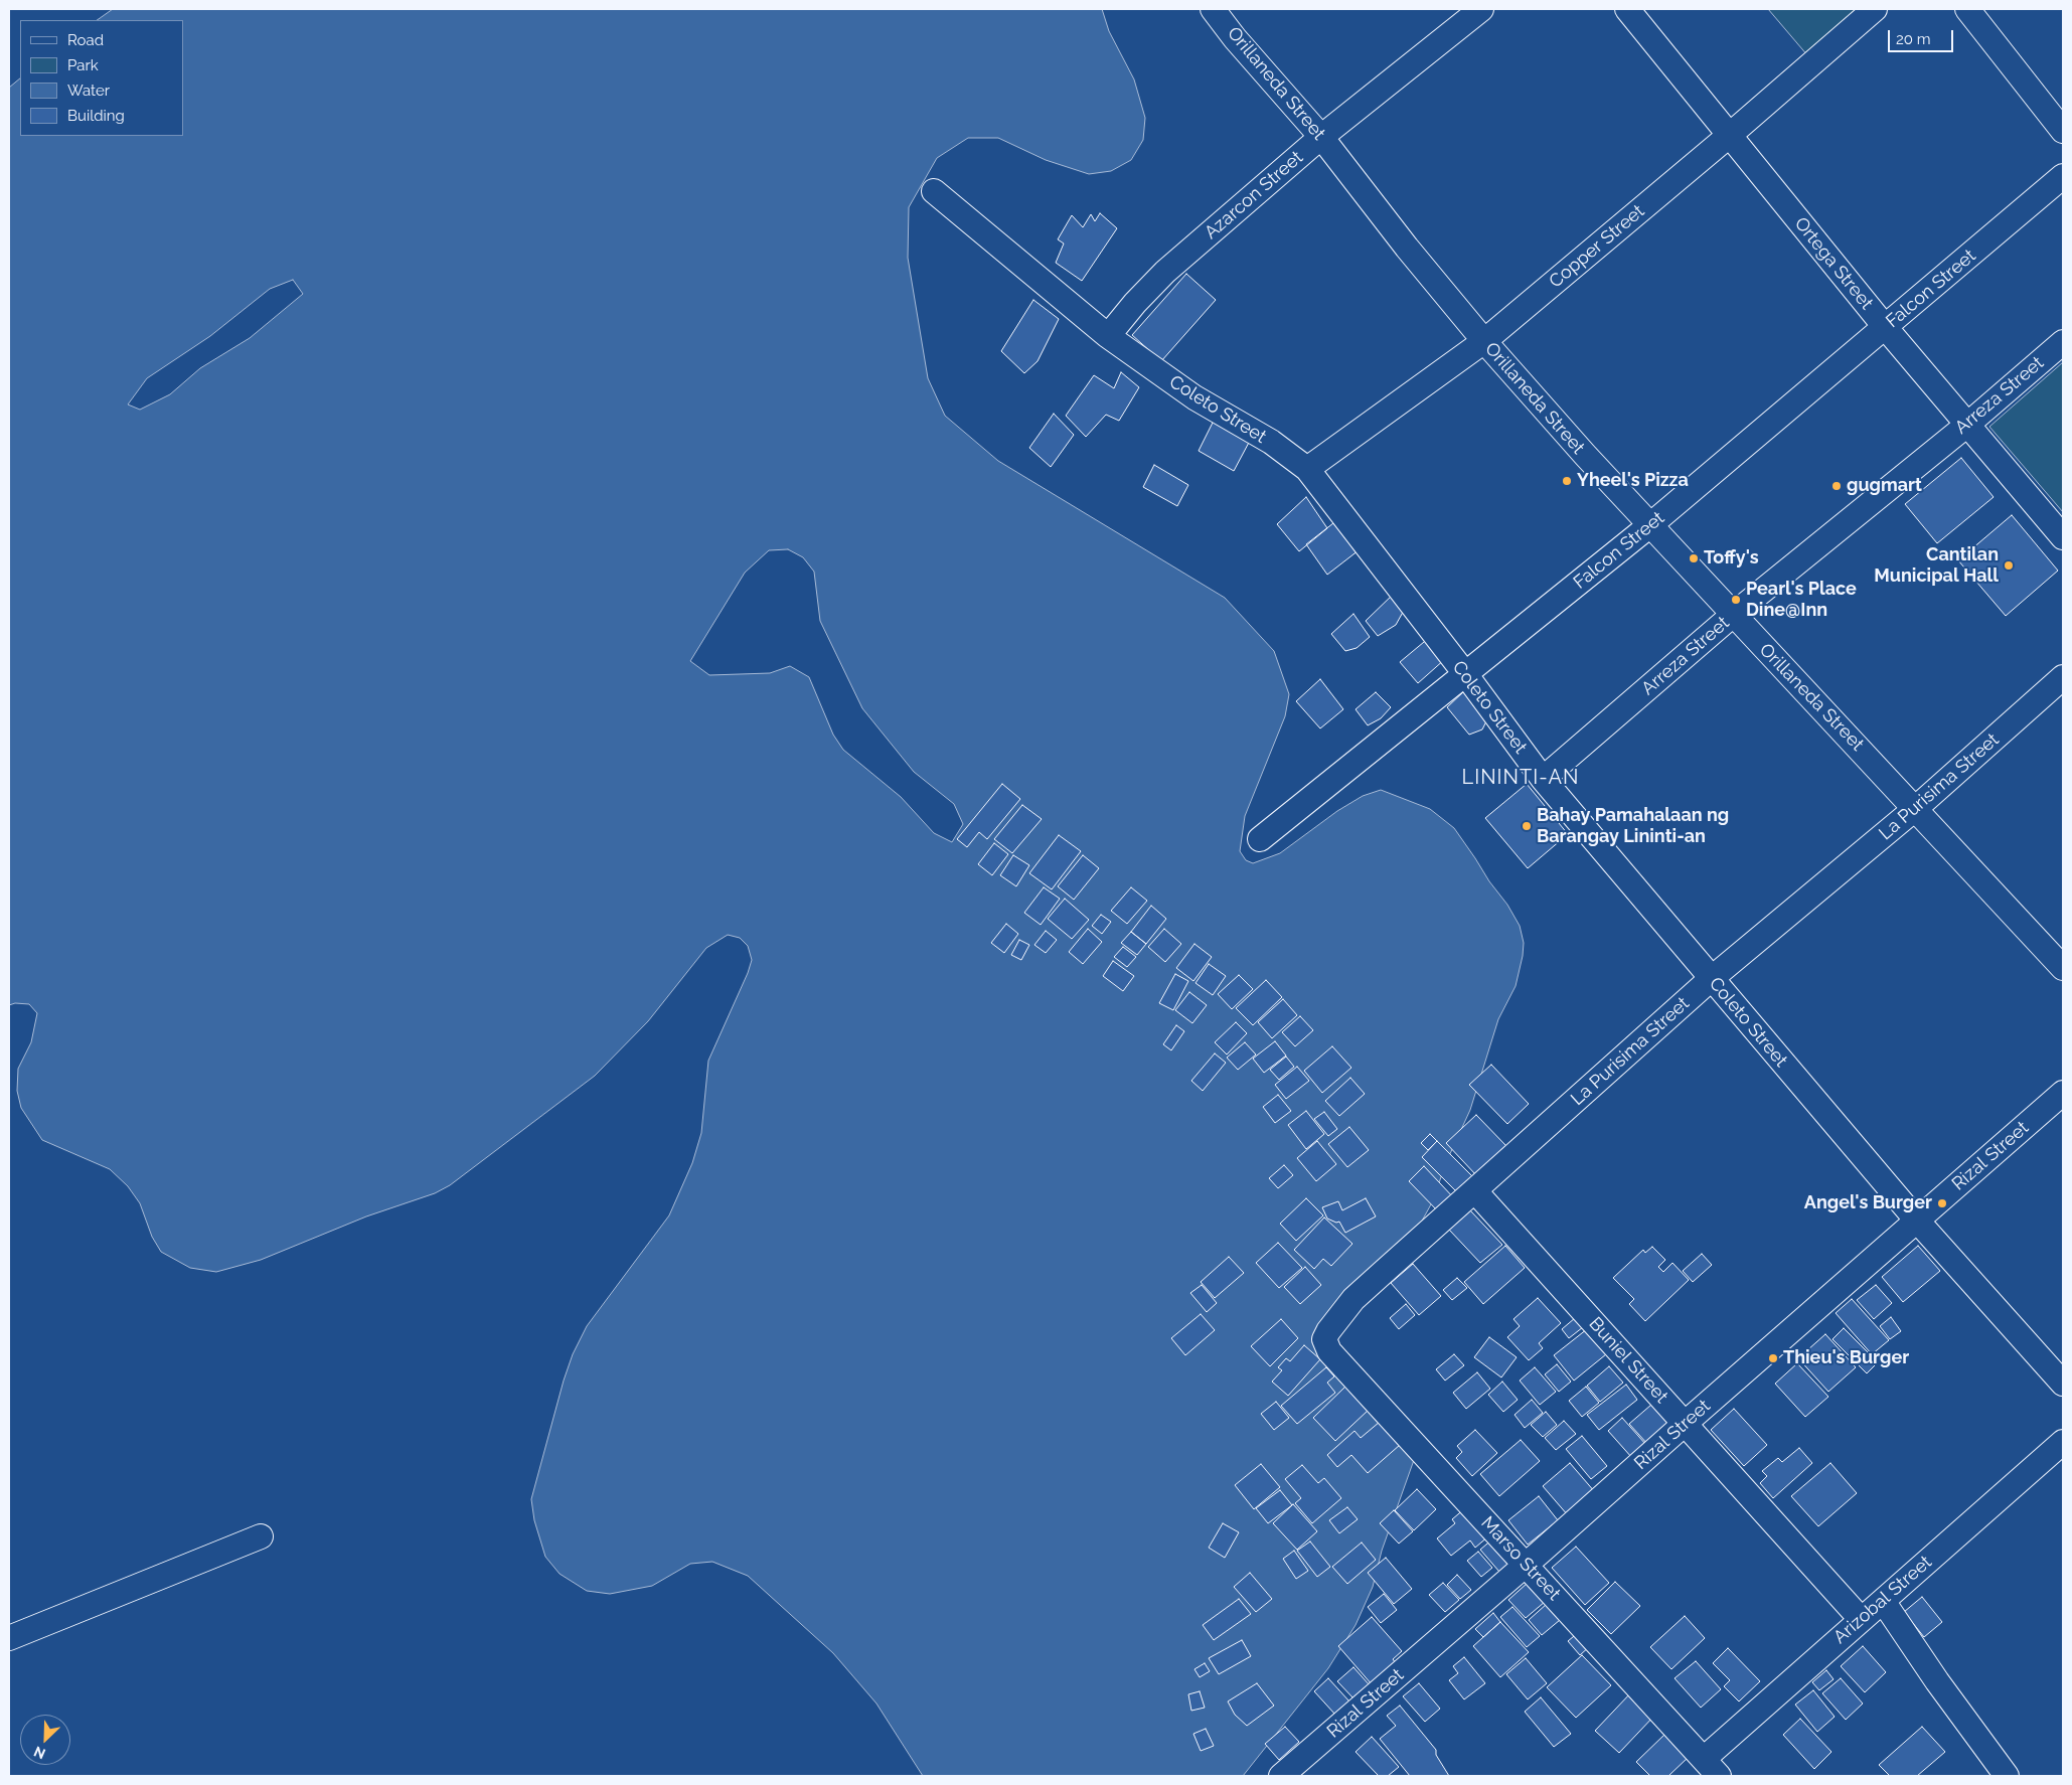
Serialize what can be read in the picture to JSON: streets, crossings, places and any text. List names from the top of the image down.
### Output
{
  "streets": {
    "street": [
      "Orillaneda Street",
      "Azarcon Street",
      "Copper Street",
      "Ortega Street",
      "Falcon Street",
      "Arreza Street",
      "Coleto Street",
      "La Purisima Street",
      "Rizal Street",
      "Buniel Street",
      "Marso Street",
      "Arizobal Street"
    ]
  },
  "crossings": [
    ["Orillaneda Street", "Azarcon Street"],
    ["Orillaneda Street", "Copper Street"],
    ["Orillaneda Street", "Falcon Street"],
    ["Orillaneda Street", "Arreza Street"],
    ["Orillaneda Street", "La Purisima Street"],
    ["Azarcon Street", "Coleto Street"],
    ["Copper Street", "Ortega Street"],
    ["Copper Street", "Coleto Street"],
    ["Ortega Street", "Falcon Street"],
    ["Ortega Street", "Arreza Street"],
    ["Falcon Street", "Coleto Street"],
    ["Arreza Street", "Coleto Street"],
    ["Coleto Street", "La Purisima Street"],
    ["Coleto Street", "Rizal Street"],
    ["La Purisima Street", "Buniel Street"],
    ["La Purisima Street", "Marso Street"],
    ["Rizal Street", "Buniel Street"],
    ["Rizal Street", "Marso Street"],
    ["Buniel Street", "Arizobal Street"],
    ["Marso Street", "Arizobal Street"]
  ],
  "districts": ["LININTI-AN"],
  "places": [
    "Yheel's Pizza",
    "gugmart",
    "Toffy's",
    "Cantilan Municipal Hall",
    "Pearl's Place Dine@Inn",
    "Bahay Pamahalaan ng Barangay Lininti-an",
    "Angel's Burger",
    "Thieu's Burger"
  ],
  "legend": [
    "Road",
    "Park",
    "Water",
    "Building"
  ],
  "scale_bar": "20 m",
  "north": "bottom left"
}
